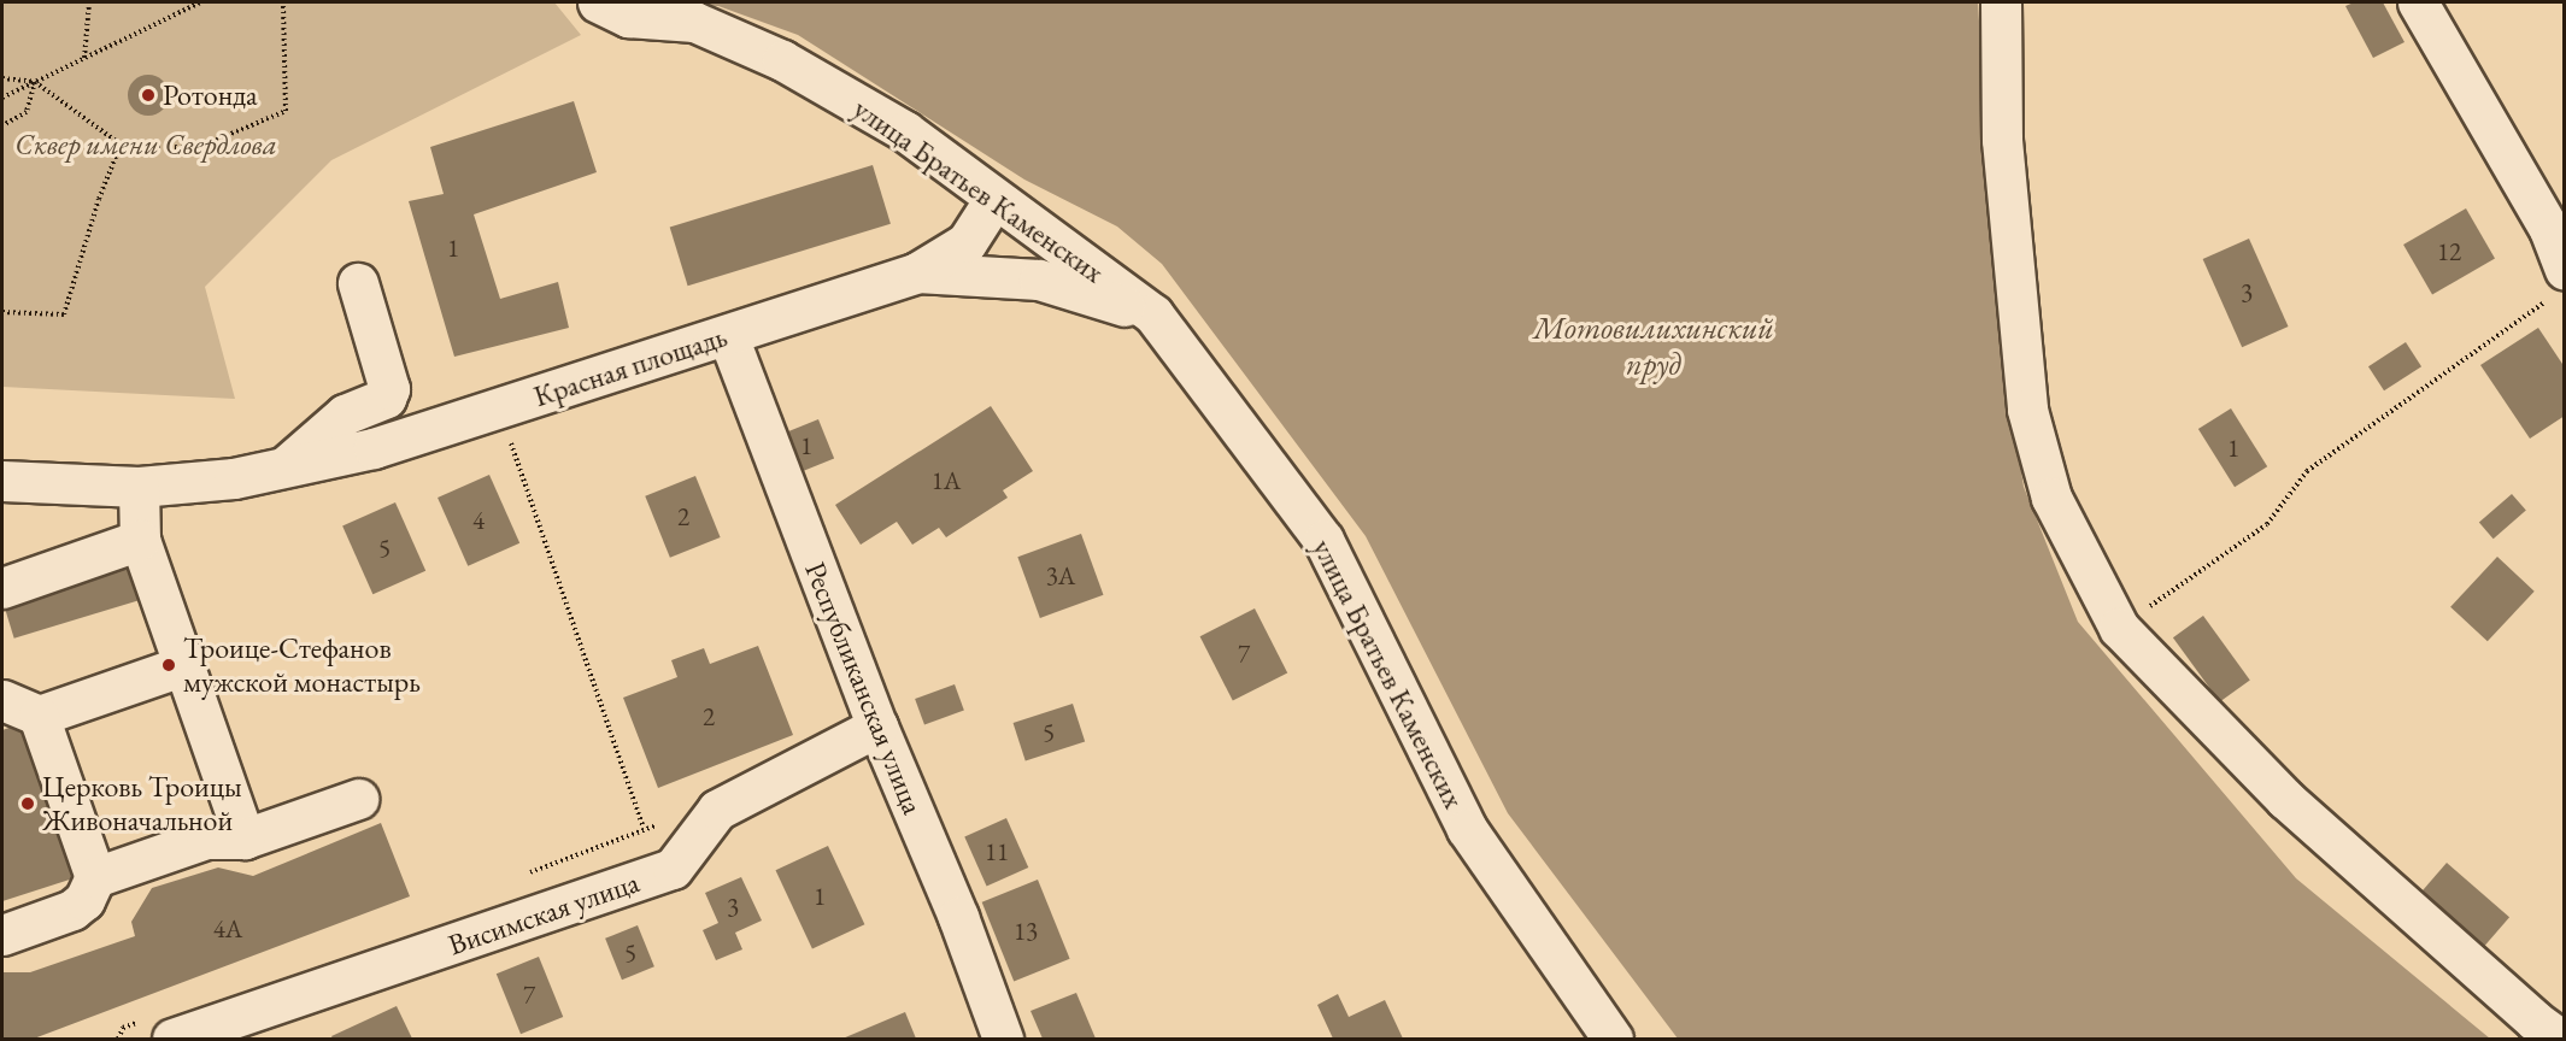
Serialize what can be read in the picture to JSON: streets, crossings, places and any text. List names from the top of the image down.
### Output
{
  "streets": {
    "street": [
      "улица Братьев Каменских",
      "Красная площадь",
      "Республиканская улица",
      "Висимская улица"
    ]
  },
  "crossings": [
    ["улица Братьев Каменских", "Красная площадь"],
    ["Красная площадь", "Республиканская улица"],
    ["Республиканская улица", "Висимская улица"]
  ],
  "water": ["Мотовилихинский пруд"],
  "parks": ["Сквер имени Свердлова"],
  "places": ["Ротонда", "Троице-Стефанов мужской монастырь", "Церковь Троицы Живоначальной"],
  "house_numbers": [
    "1",
    "12",
    "3",
    "1",
    "1",
    "1А",
    "2",
    "4",
    "5",
    "3А",
    "7",
    "2",
    "5",
    "11",
    "1",
    "3",
    "4А",
    "13",
    "5",
    "7"
  ]
}
